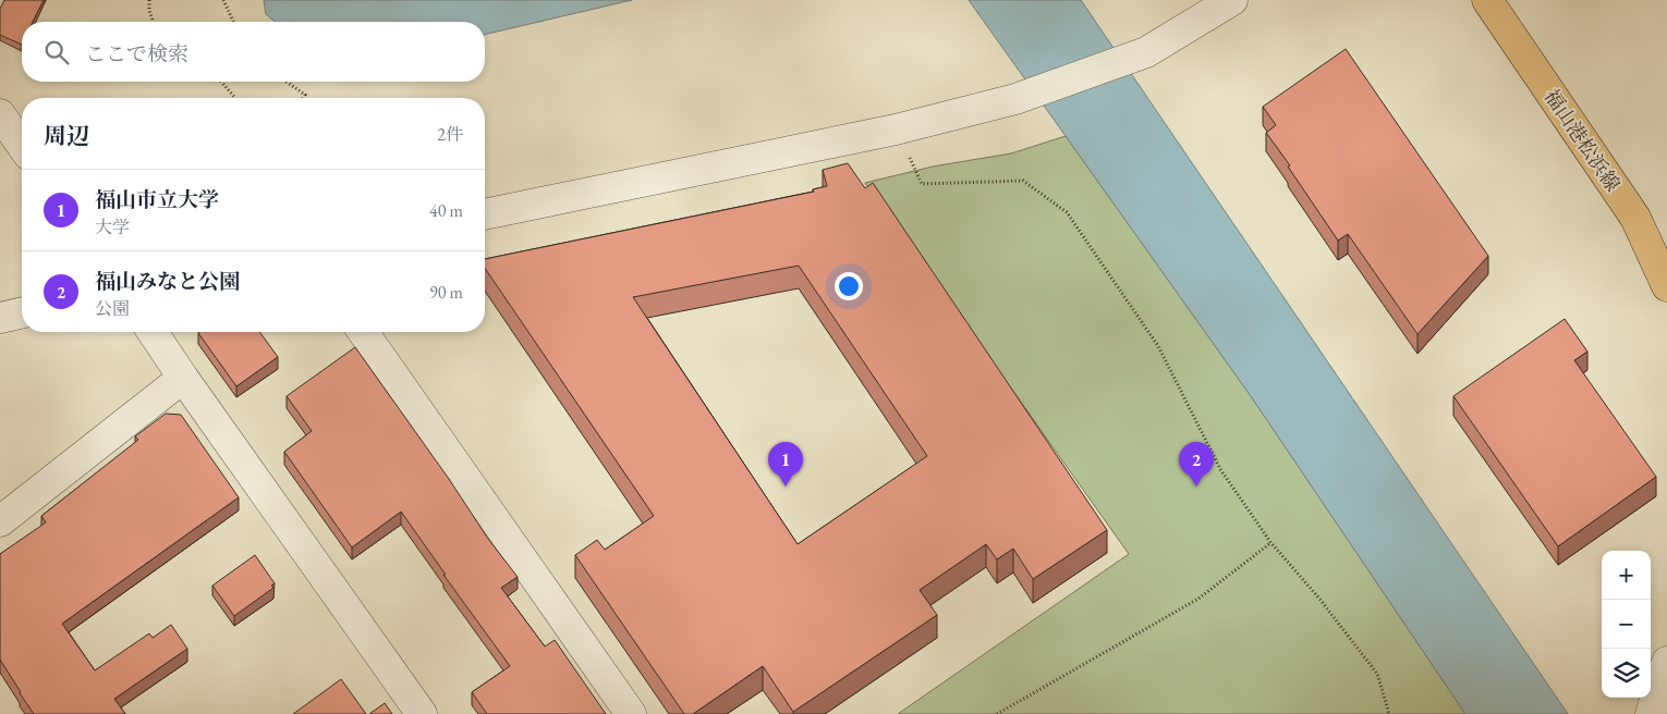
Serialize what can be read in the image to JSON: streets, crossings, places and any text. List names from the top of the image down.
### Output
{
  "streets": {
    "main road": ["福山港松浜線"]
  },
  "page": {
    "search": "ここで検索",
    "heading": ["周辺", "2件"],
    "list": [
      {
        "mark": "1",
        "name": "福山市立大学",
        "note": "大学",
        "value": "40 m"
      },
      {
        "mark": "2",
        "name": "福山みなと公園",
        "note": "公園",
        "value": "90 m"
      }
    ],
    "pins": ["1", "2"],
    "map_buttons": ["+", "−"]
  }
}
